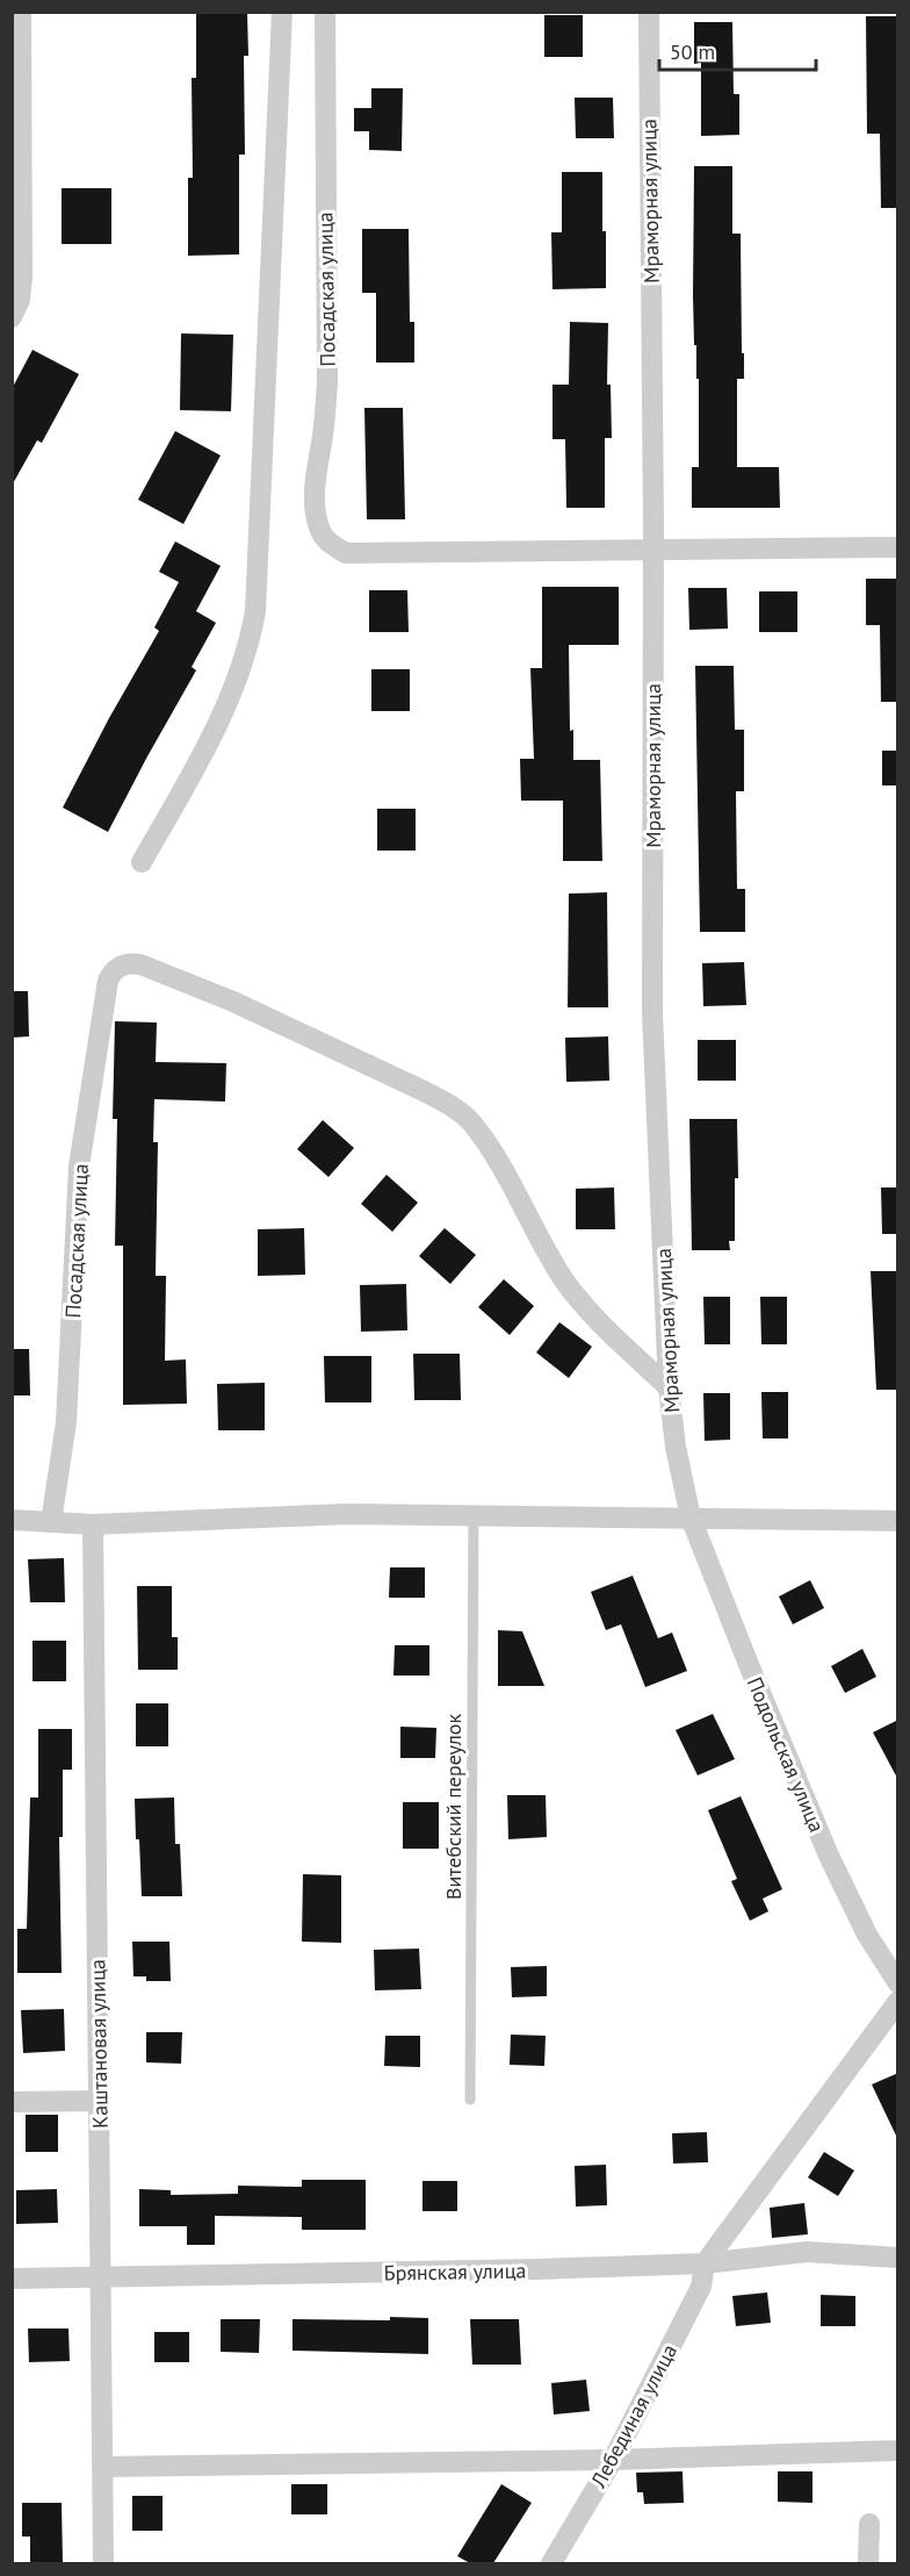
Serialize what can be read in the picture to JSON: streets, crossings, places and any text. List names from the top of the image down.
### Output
{
  "streets": {
    "street": [
      "Мраморная улица",
      "Посадская улица",
      "Подольская улица",
      "Каштановая улица",
      "Брянская улица",
      "Лебединая улица"
    ],
    "lane": ["Витебский переулок"]
  },
  "crossings": [
    ["Мраморная улица", "Посадская улица"],
    ["Мраморная улица", "Подольская улица"],
    ["Каштановая улица", "Брянская улица"],
    ["Брянская улица", "Лебединая улица"]
  ],
  "scale_bar": "50 m"
}
